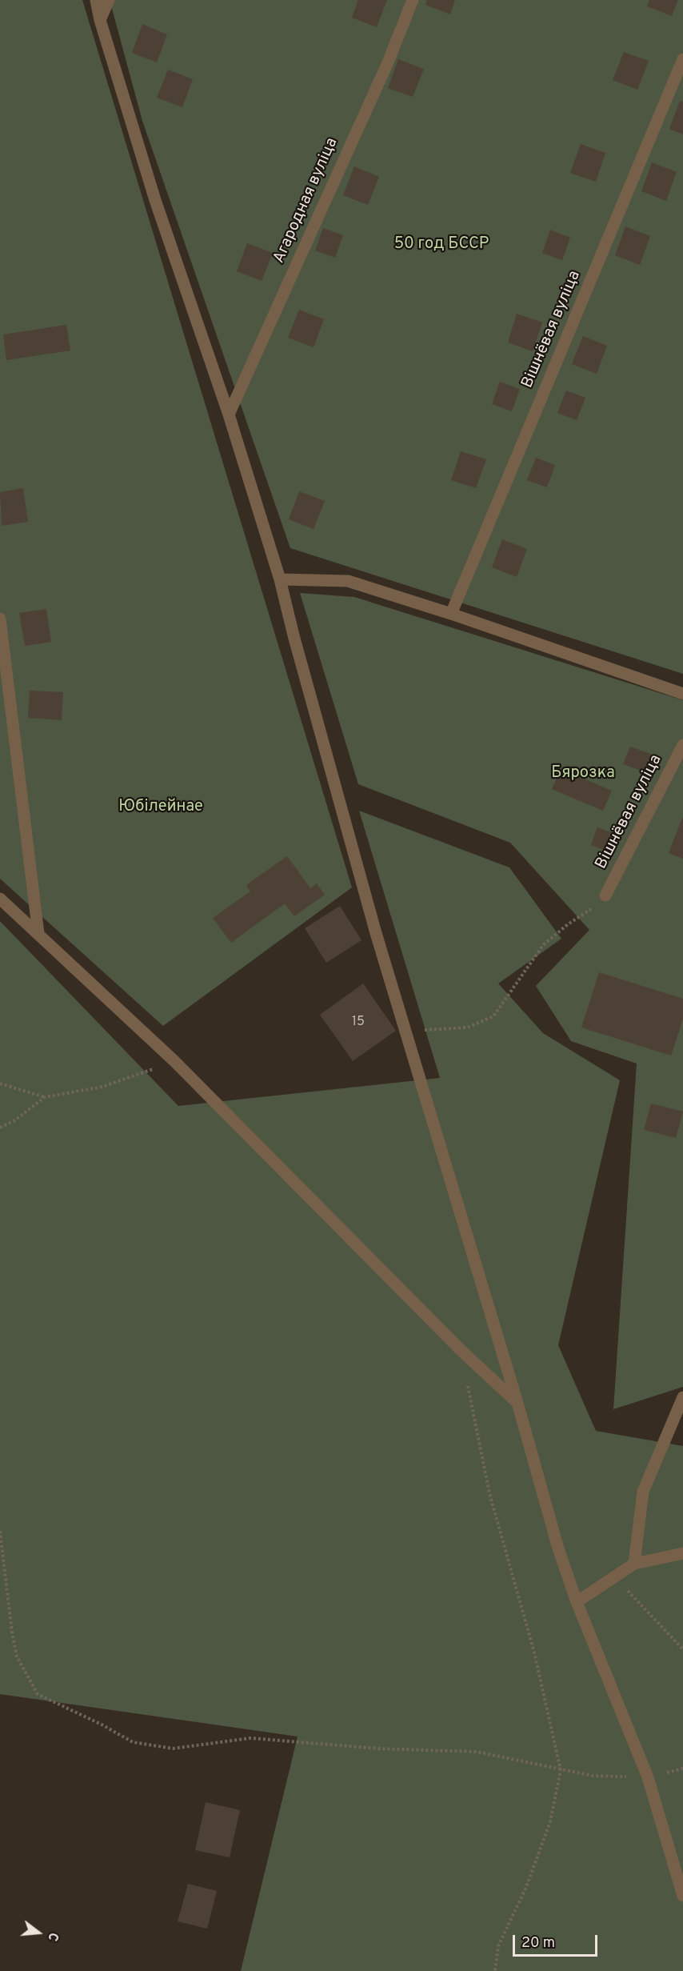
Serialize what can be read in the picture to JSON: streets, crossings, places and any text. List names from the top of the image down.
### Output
{
  "streets": {
    "street": ["Агародная вуліца", "Вішнёвая вуліца"]
  },
  "parks": ["50 год БССР", "Бярозка", "Юбілейнае"],
  "house_numbers": ["15"],
  "scale_bar": "20 m",
  "north": "right"
}
